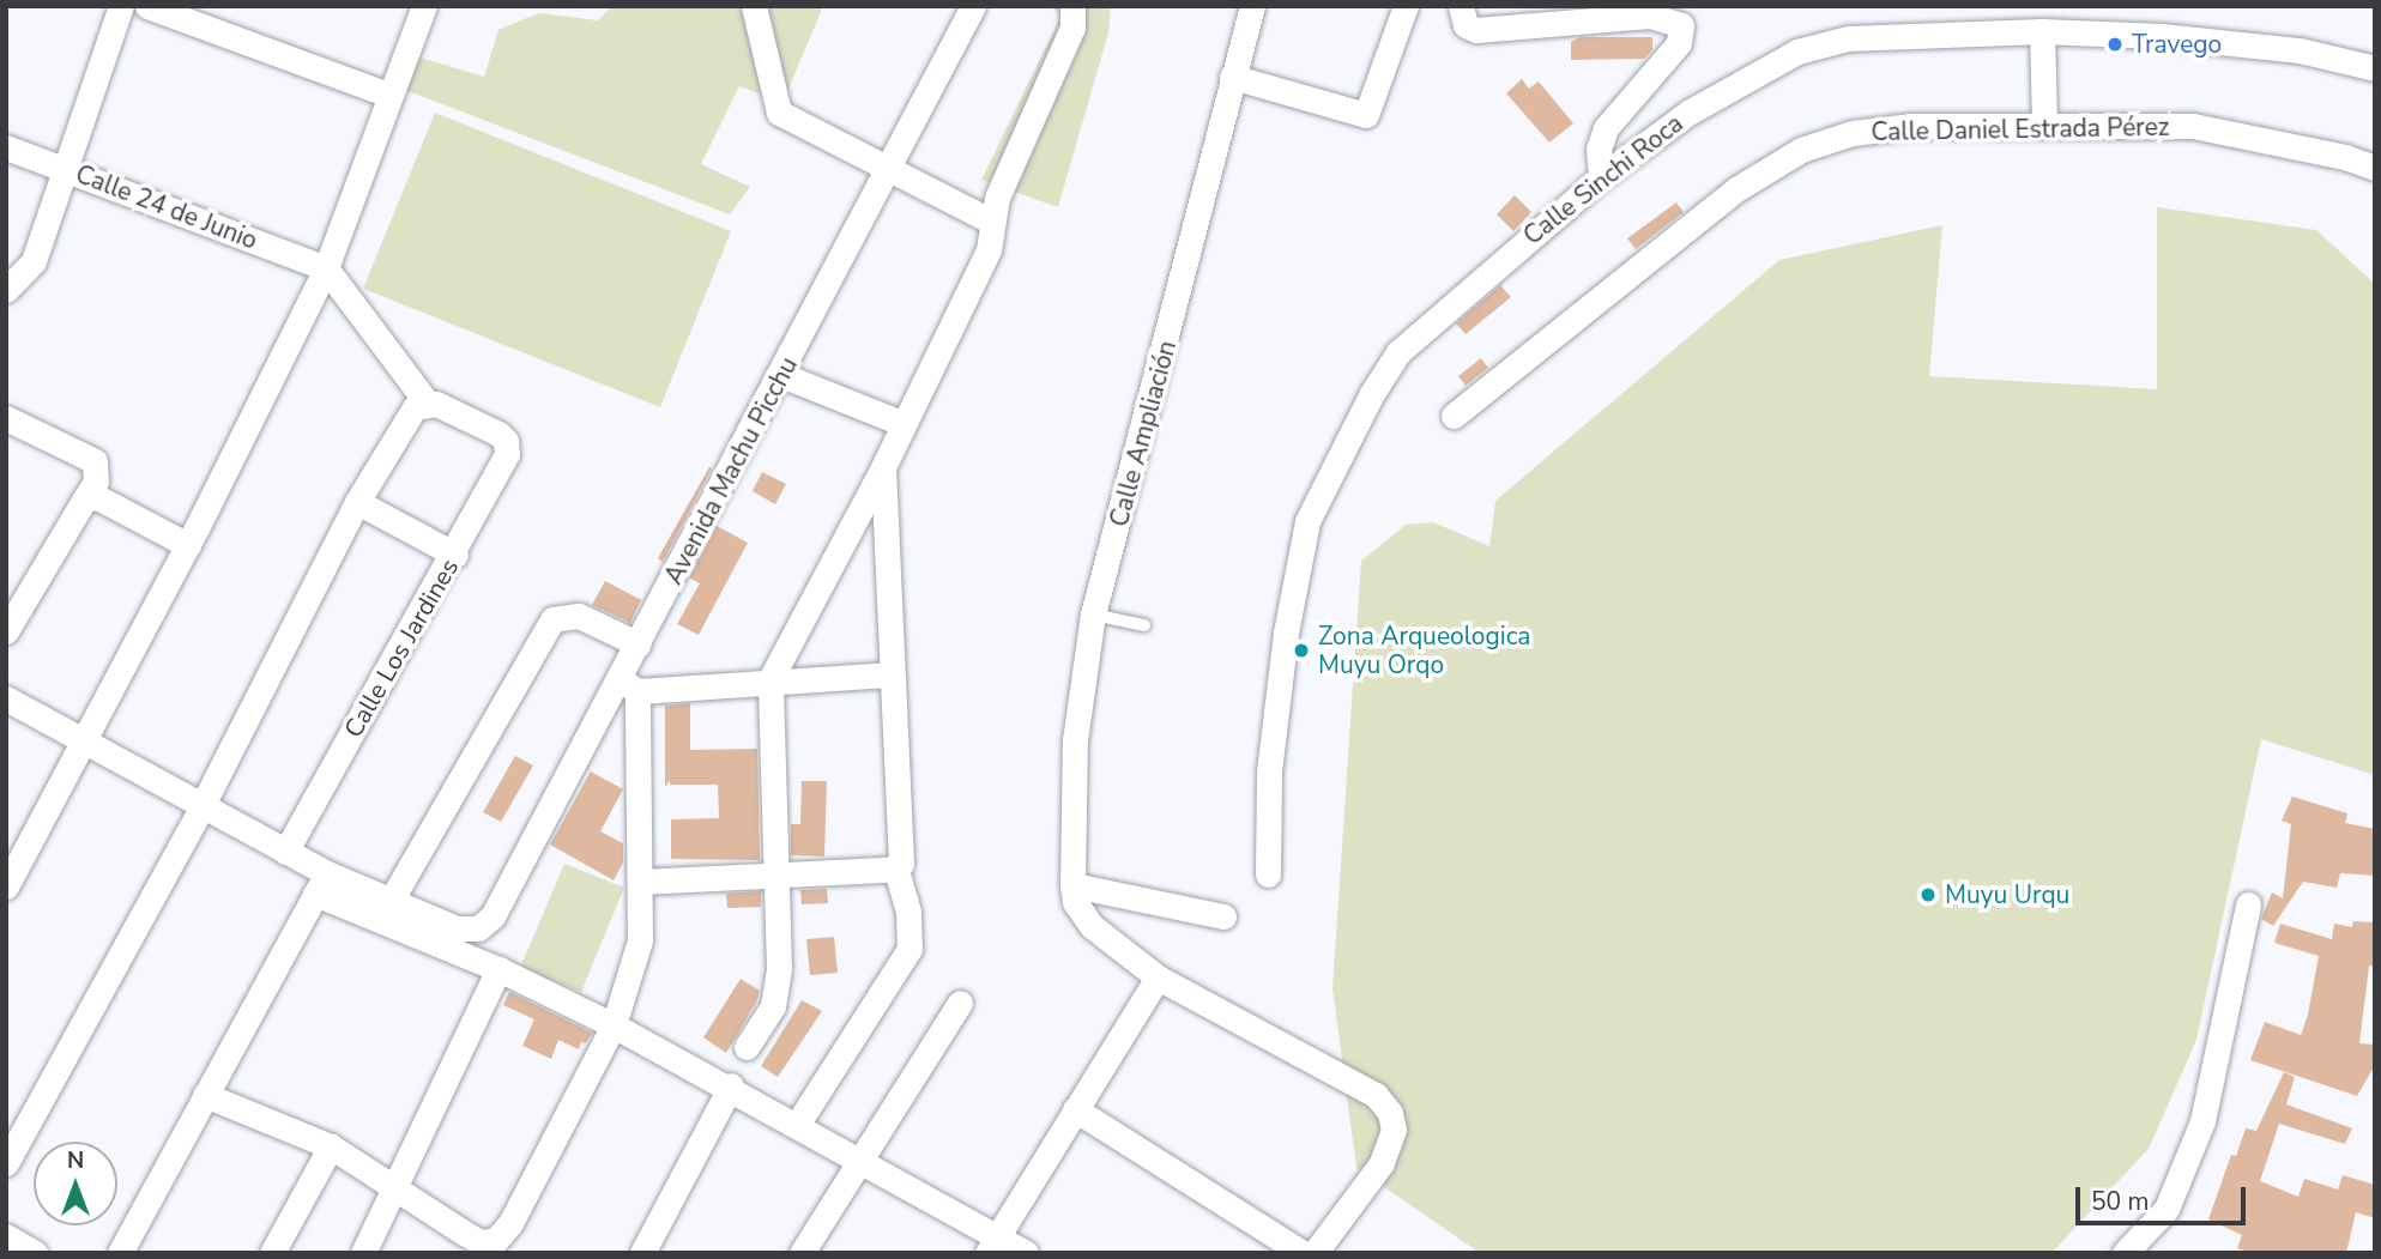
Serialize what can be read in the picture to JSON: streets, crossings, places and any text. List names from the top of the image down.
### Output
{
  "streets": {
    "street": [
      "Calle Daniel Estrada Pérez",
      "Calle Sinchi Roca",
      "Calle 24 de Junio",
      "Calle Ampliación",
      "Avenida Machu Picchu",
      "Calle Los Jardines"
    ]
  },
  "places": ["Travego", "Zona Arqueologica Muyu Orqo", "Muyu Urqu"],
  "scale_bar": "50 m",
  "north": "top"
}
